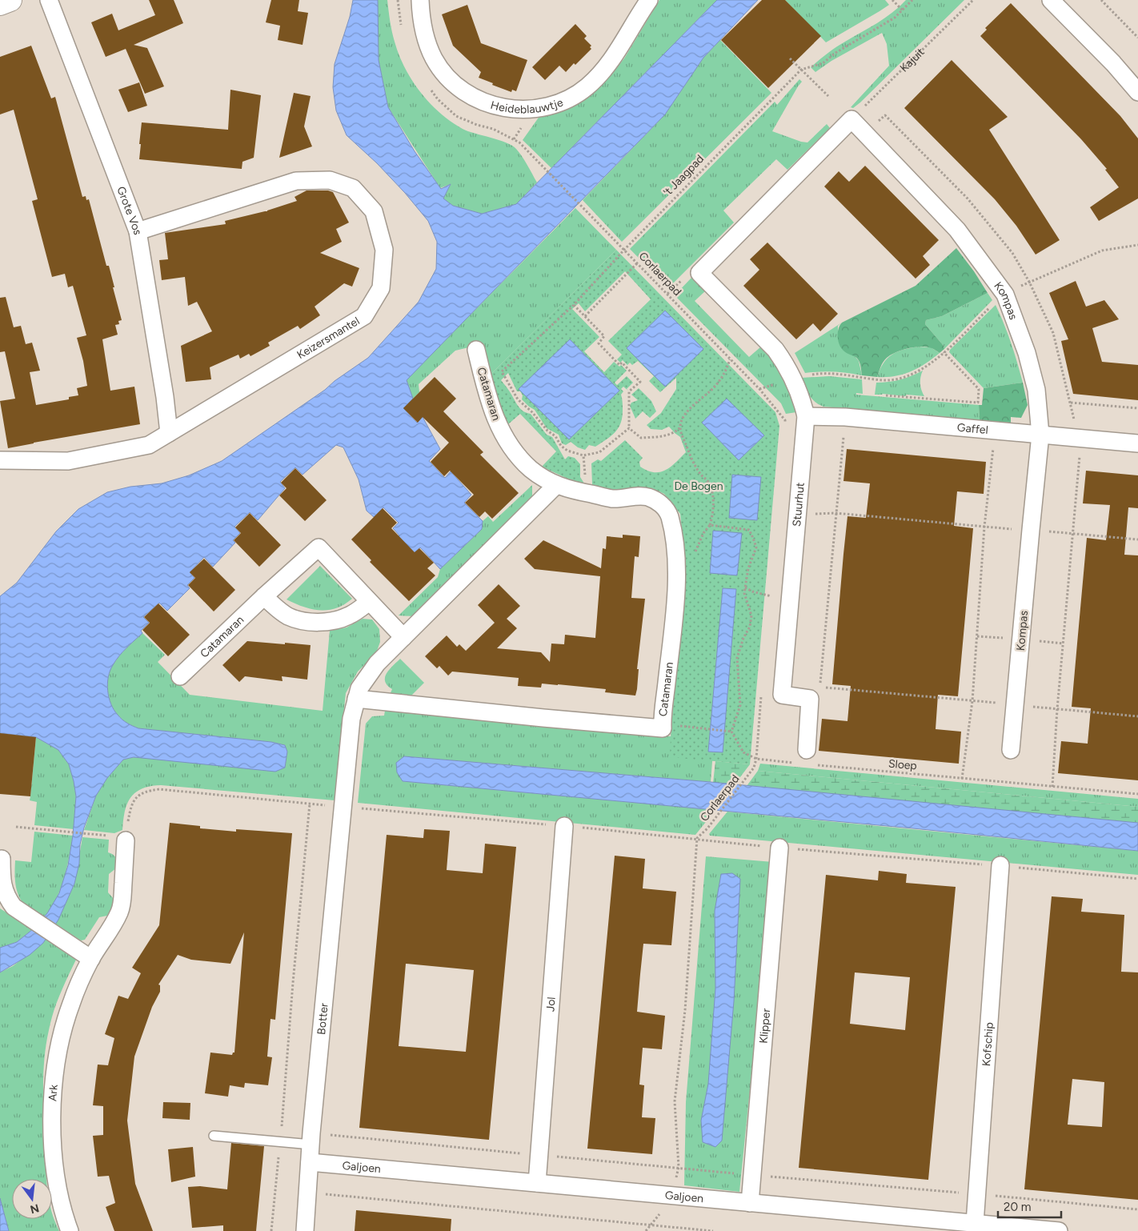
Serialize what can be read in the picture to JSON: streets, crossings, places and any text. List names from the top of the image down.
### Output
{
  "streets": {
    "street": [
      "Heideblauwtje",
      "Grote Vos",
      "Kompas",
      "Keizersmantel",
      "Catamaran",
      "Gaffel",
      "Stuurhut",
      "Jol",
      "Botter",
      "Klipper",
      "Kofschip",
      "Ark",
      "Galjoen"
    ],
    "path": [
      "Kajuit",
      "'t Jaagpad",
      "Corlaerpad",
      "Sloep"
    ]
  },
  "crossings": [
    ["Kajuit", "Kompas"],
    ["Kajuit", "Stuurhut"],
    ["'t Jaagpad", "Corlaerpad"],
    ["'t Jaagpad", "Catamaran"],
    ["Grote Vos", "Keizersmantel"],
    ["Kompas", "Gaffel"],
    ["Kompas", "Stuurhut"],
    ["Gaffel", "Stuurhut"],
    ["Stuurhut", "Sloep"],
    ["Jol", "Galjoen"],
    ["Botter", "Galjoen"],
    ["Klipper", "Galjoen"],
    ["Kofschip", "Galjoen"]
  ],
  "parks": ["De Bogen"],
  "scale_bar": "20 m",
  "north": "bottom"
}
